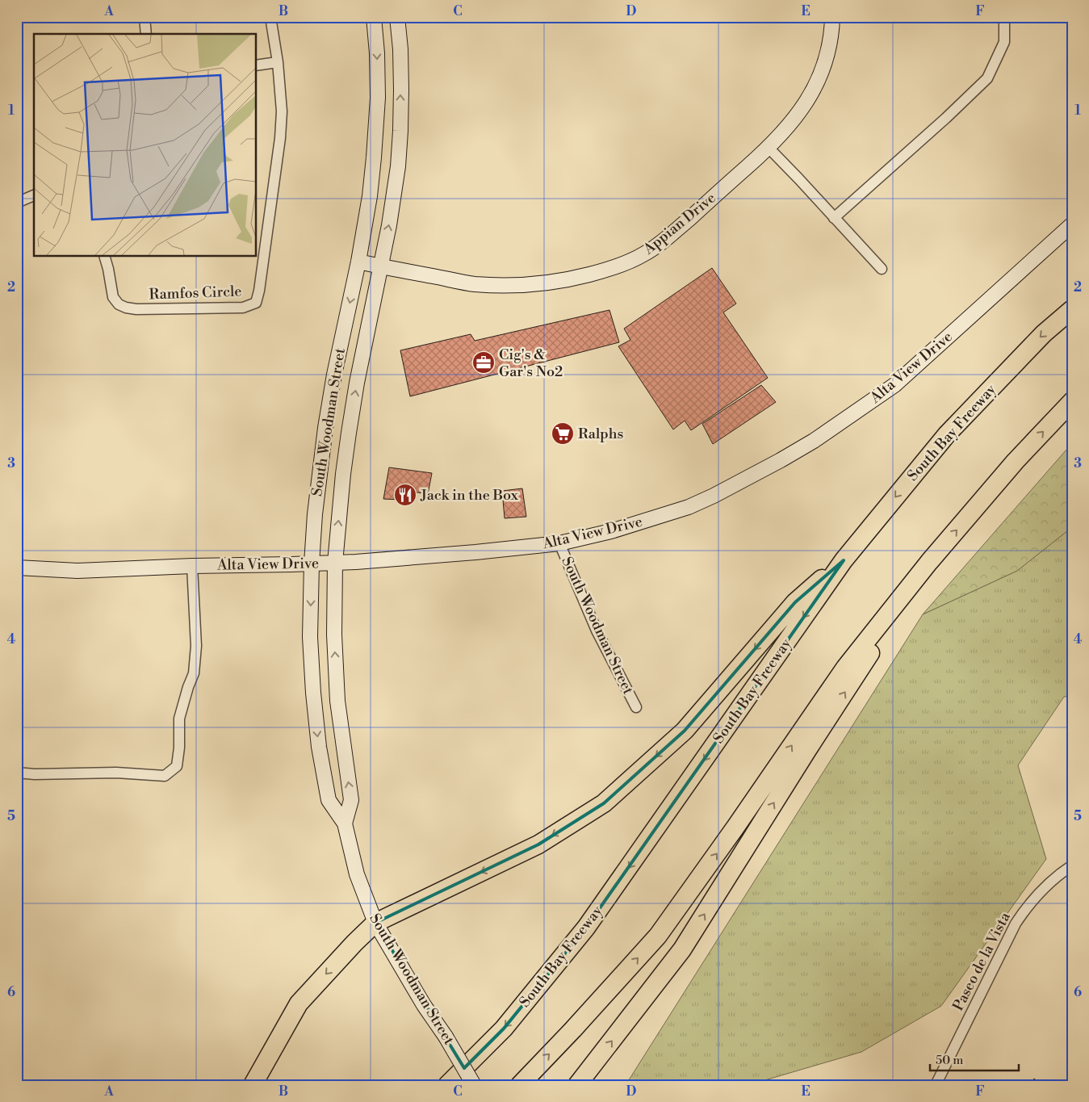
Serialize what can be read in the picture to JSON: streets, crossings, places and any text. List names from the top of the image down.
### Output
{
  "streets": {
    "highway": ["South Bay Freeway"],
    "main road": ["Appian Drive", "Alta View Drive", "South Woodman Street"],
    "street": ["Ramfos Circle", "Paseo de la Vista"]
  },
  "crossings": [
    ["Appian Drive", "South Woodman Street"],
    ["Alta View Drive", "South Woodman Street"]
  ],
  "places": {
    "office": ["Cig's & Gar's No2"],
    "supermarket": ["Ralphs"],
    "restaurant": ["Jack in the Box"]
  },
  "scale_bar": "50 m",
  "grid": {
    "columns": [
      "A",
      "B",
      "C",
      "D",
      "E",
      "F"
    ],
    "rows": [
      "1",
      "2",
      "3",
      "4",
      "5",
      "6"
    ]
  }
}
